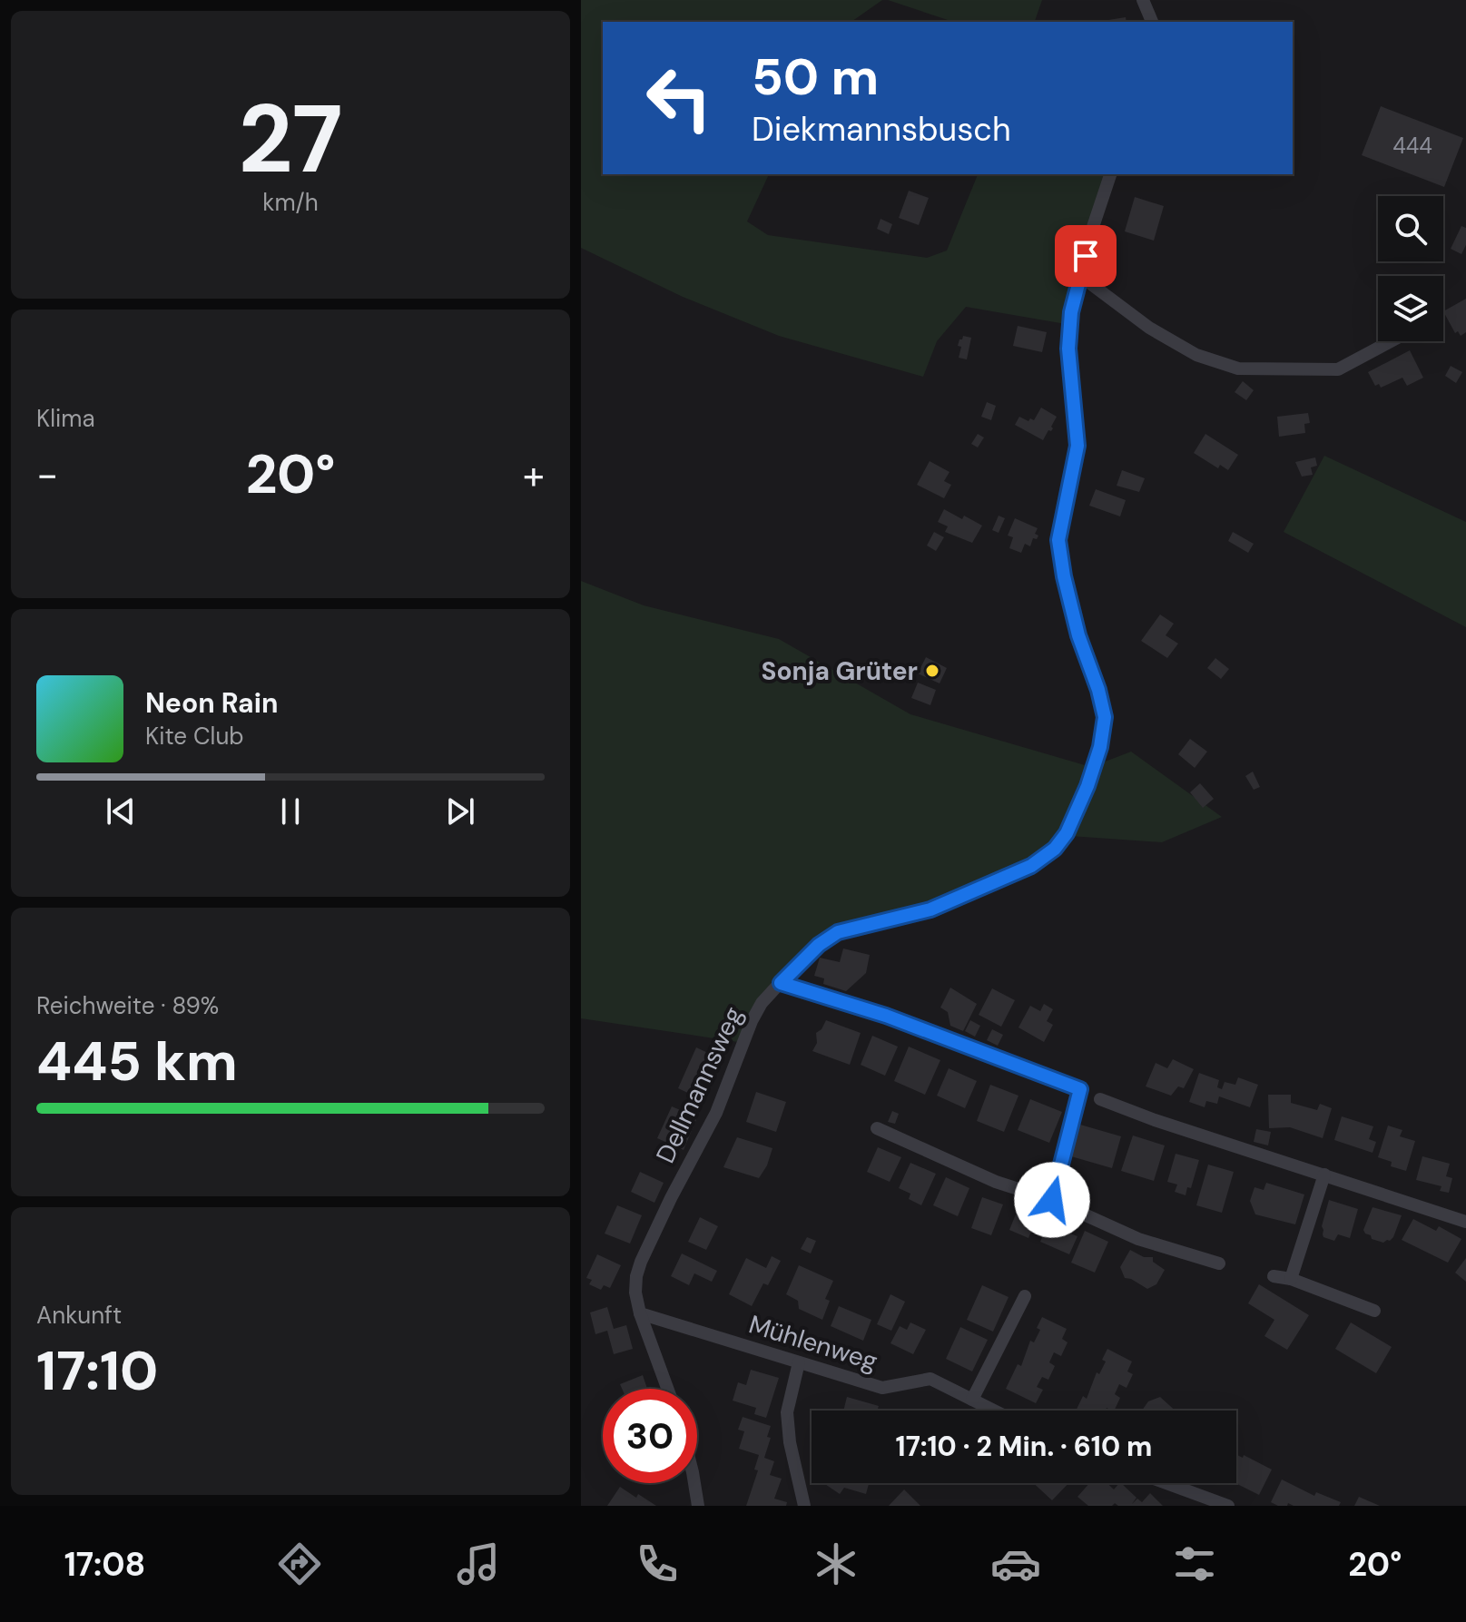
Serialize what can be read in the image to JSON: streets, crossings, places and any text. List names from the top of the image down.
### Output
{
  "streets": {
    "street": ["Dellmannsweg", "Mühlenweg"]
  },
  "crossings": [
    ["Dellmannsweg", "Mühlenweg"]
  ],
  "places": ["Sonja Grüter"],
  "house_numbers": ["444"],
  "page": {
    "tile": [
      ["27", "km/h"],
      "Klima",
      ["Reichweite · 89%", "445 km"],
      ["Ankunft", "17:10"]
    ],
    "turn": ["50 m", "Diekmannsbusch"],
    "heat": ["−", "20°", "+"],
    "song": ["Neon Rain", "Kite Club"],
    "limit": "30",
    "trip": "17:10 · 2 Min. · 610 m",
    "tabs": ["17:08", "20°"]
  }
}
